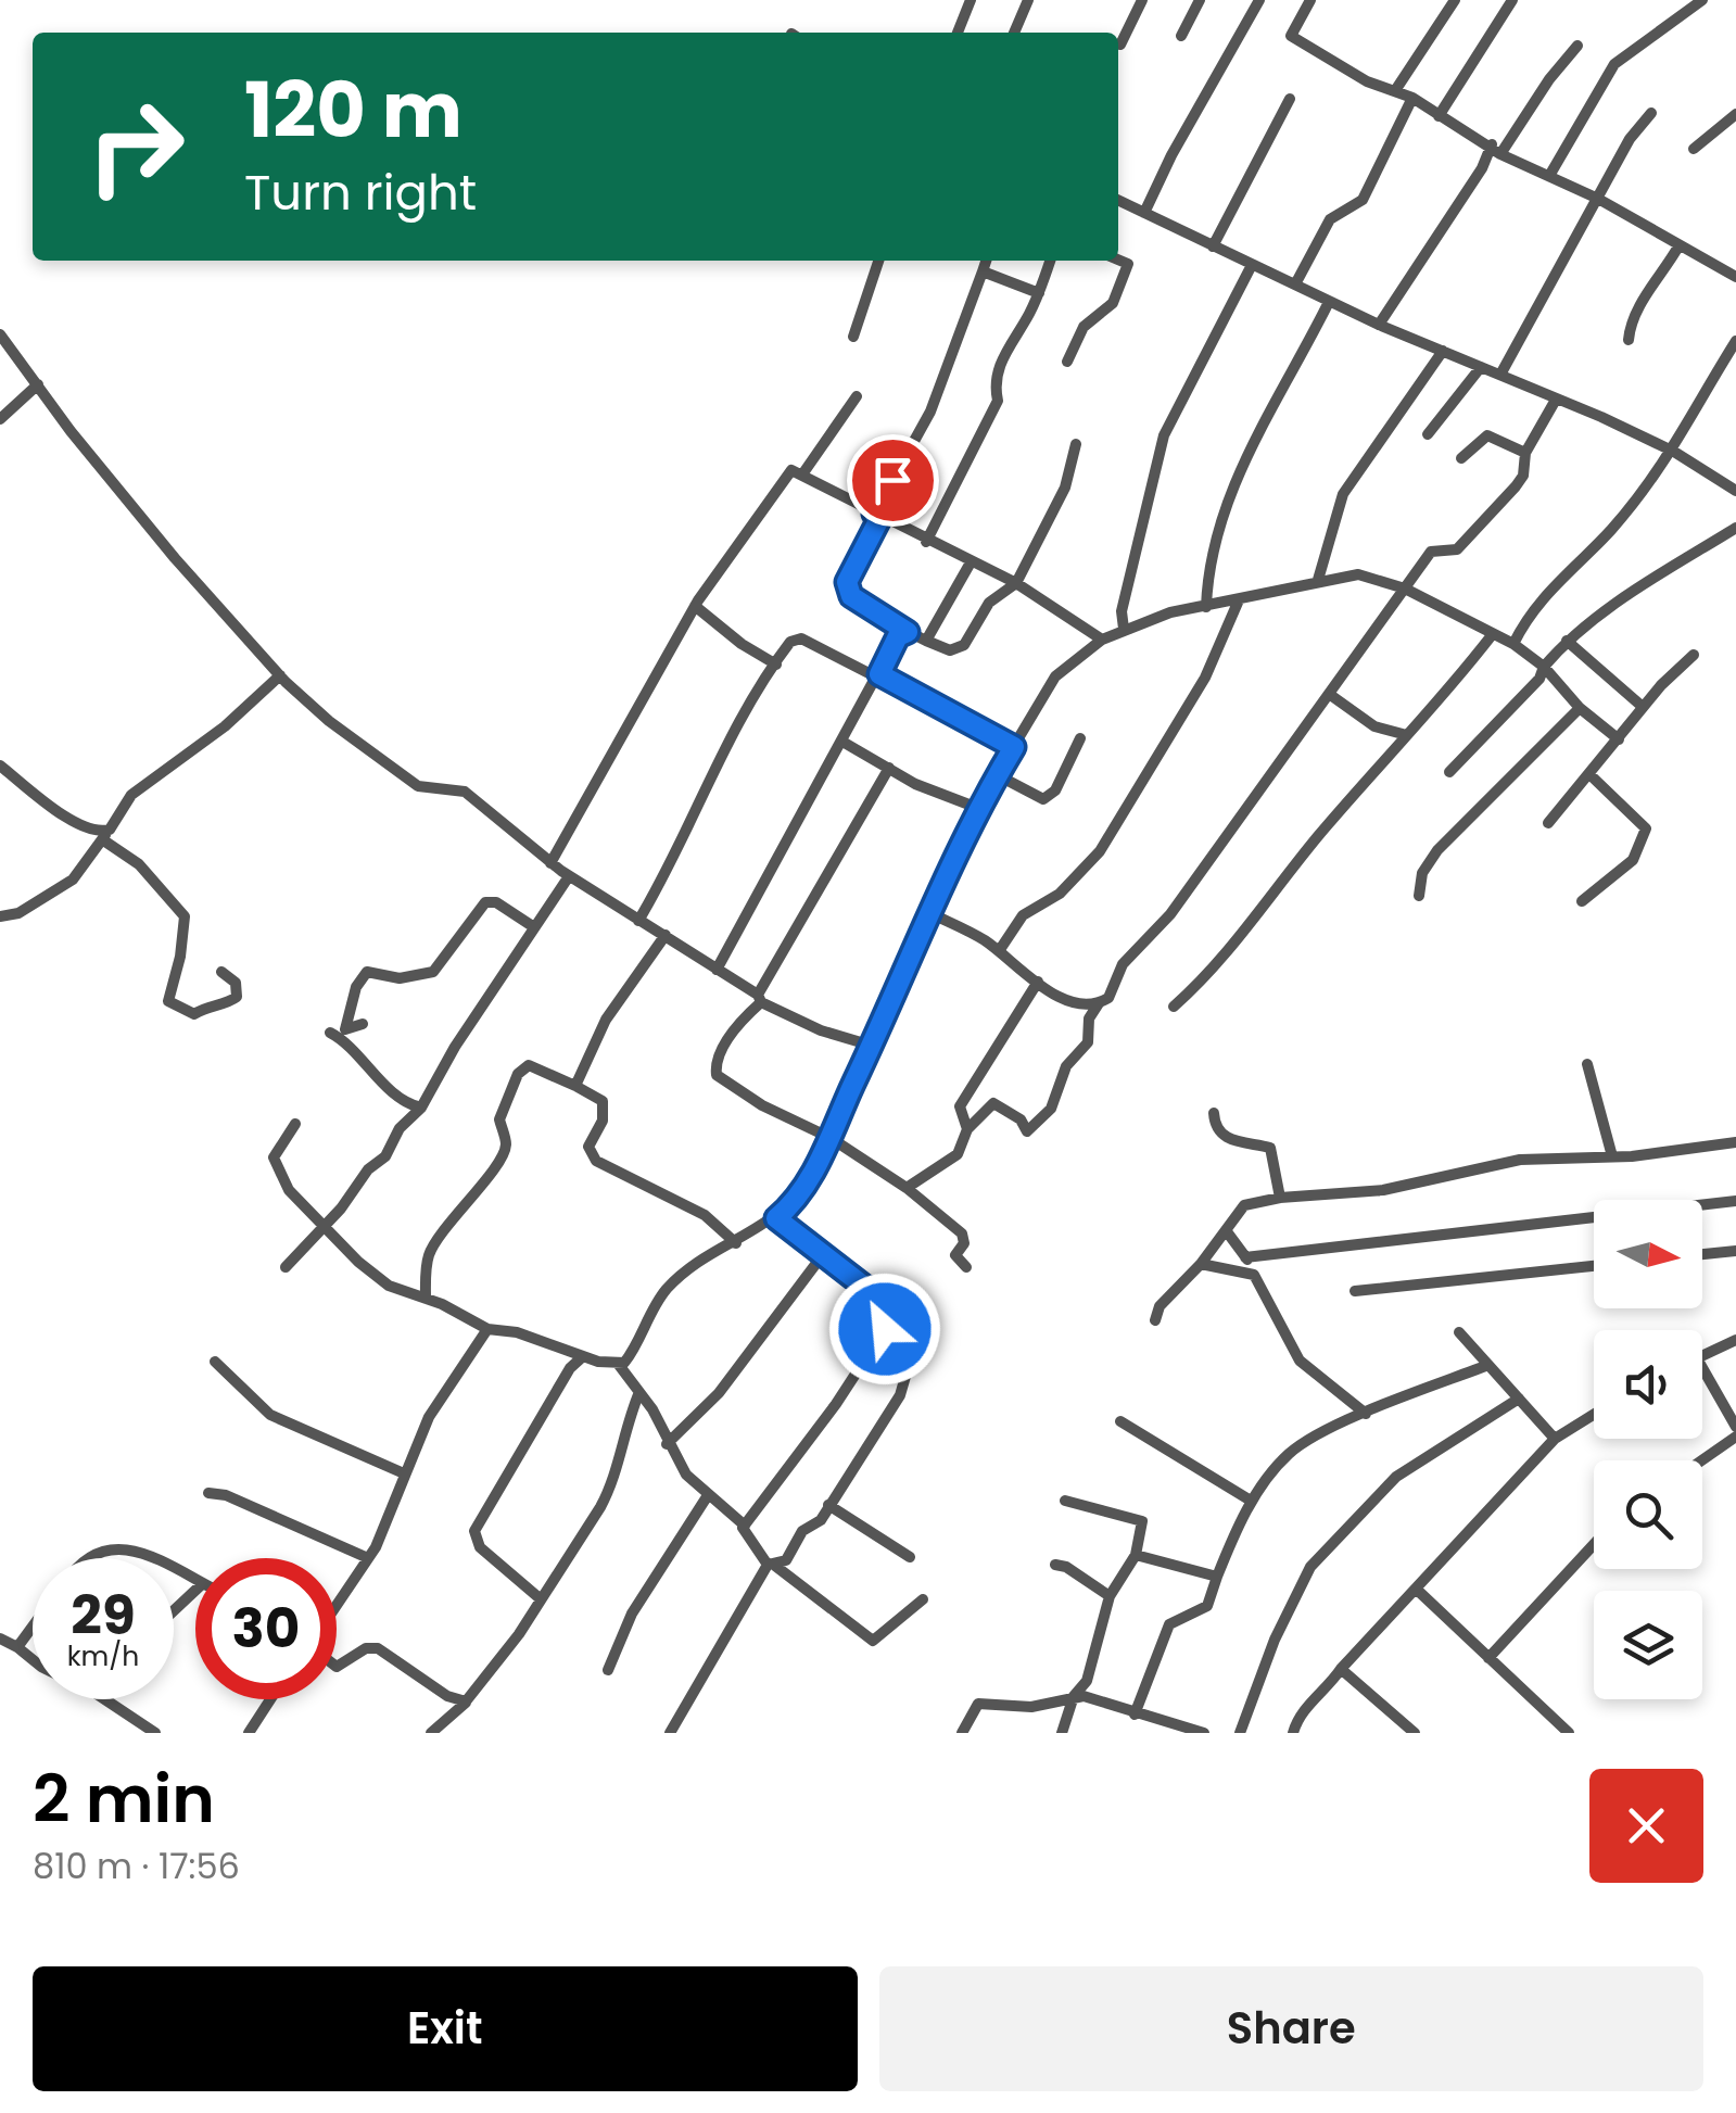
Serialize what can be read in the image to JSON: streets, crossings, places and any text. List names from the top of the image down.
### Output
{
  "north": "right",
  "page": {
    "turn": ["120 m", "Turn right"],
    "speed": "29 km/h",
    "limit": "30",
    "heading": ["2 min", "810 m · 17:56"],
    "buttons": ["Exit", "Share"]
  }
}
